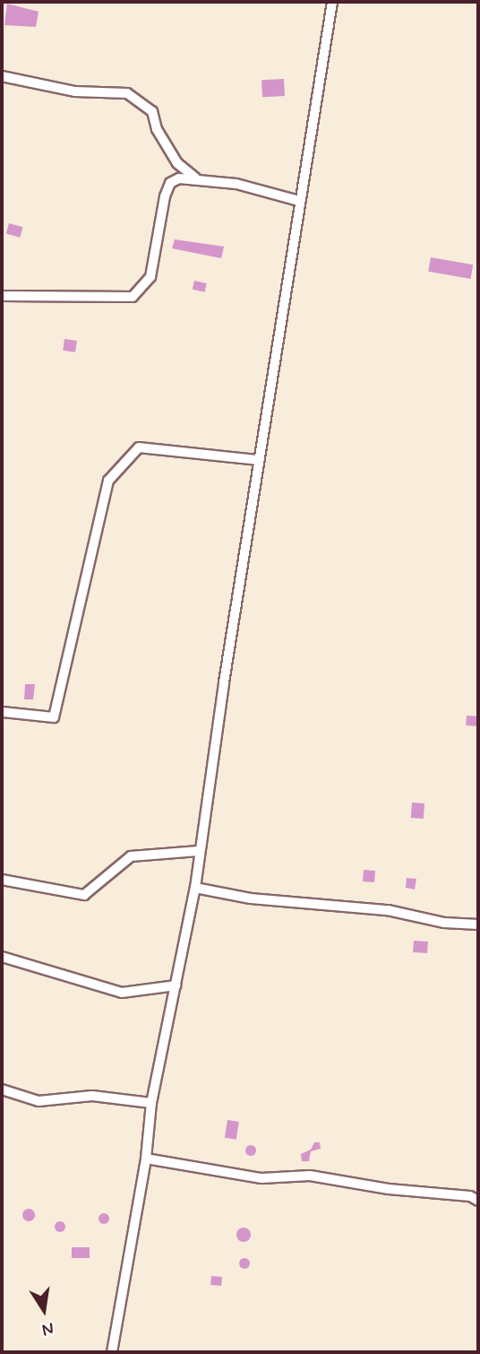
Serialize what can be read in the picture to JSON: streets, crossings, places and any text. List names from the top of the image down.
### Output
{
  "north": "bottom"
}
